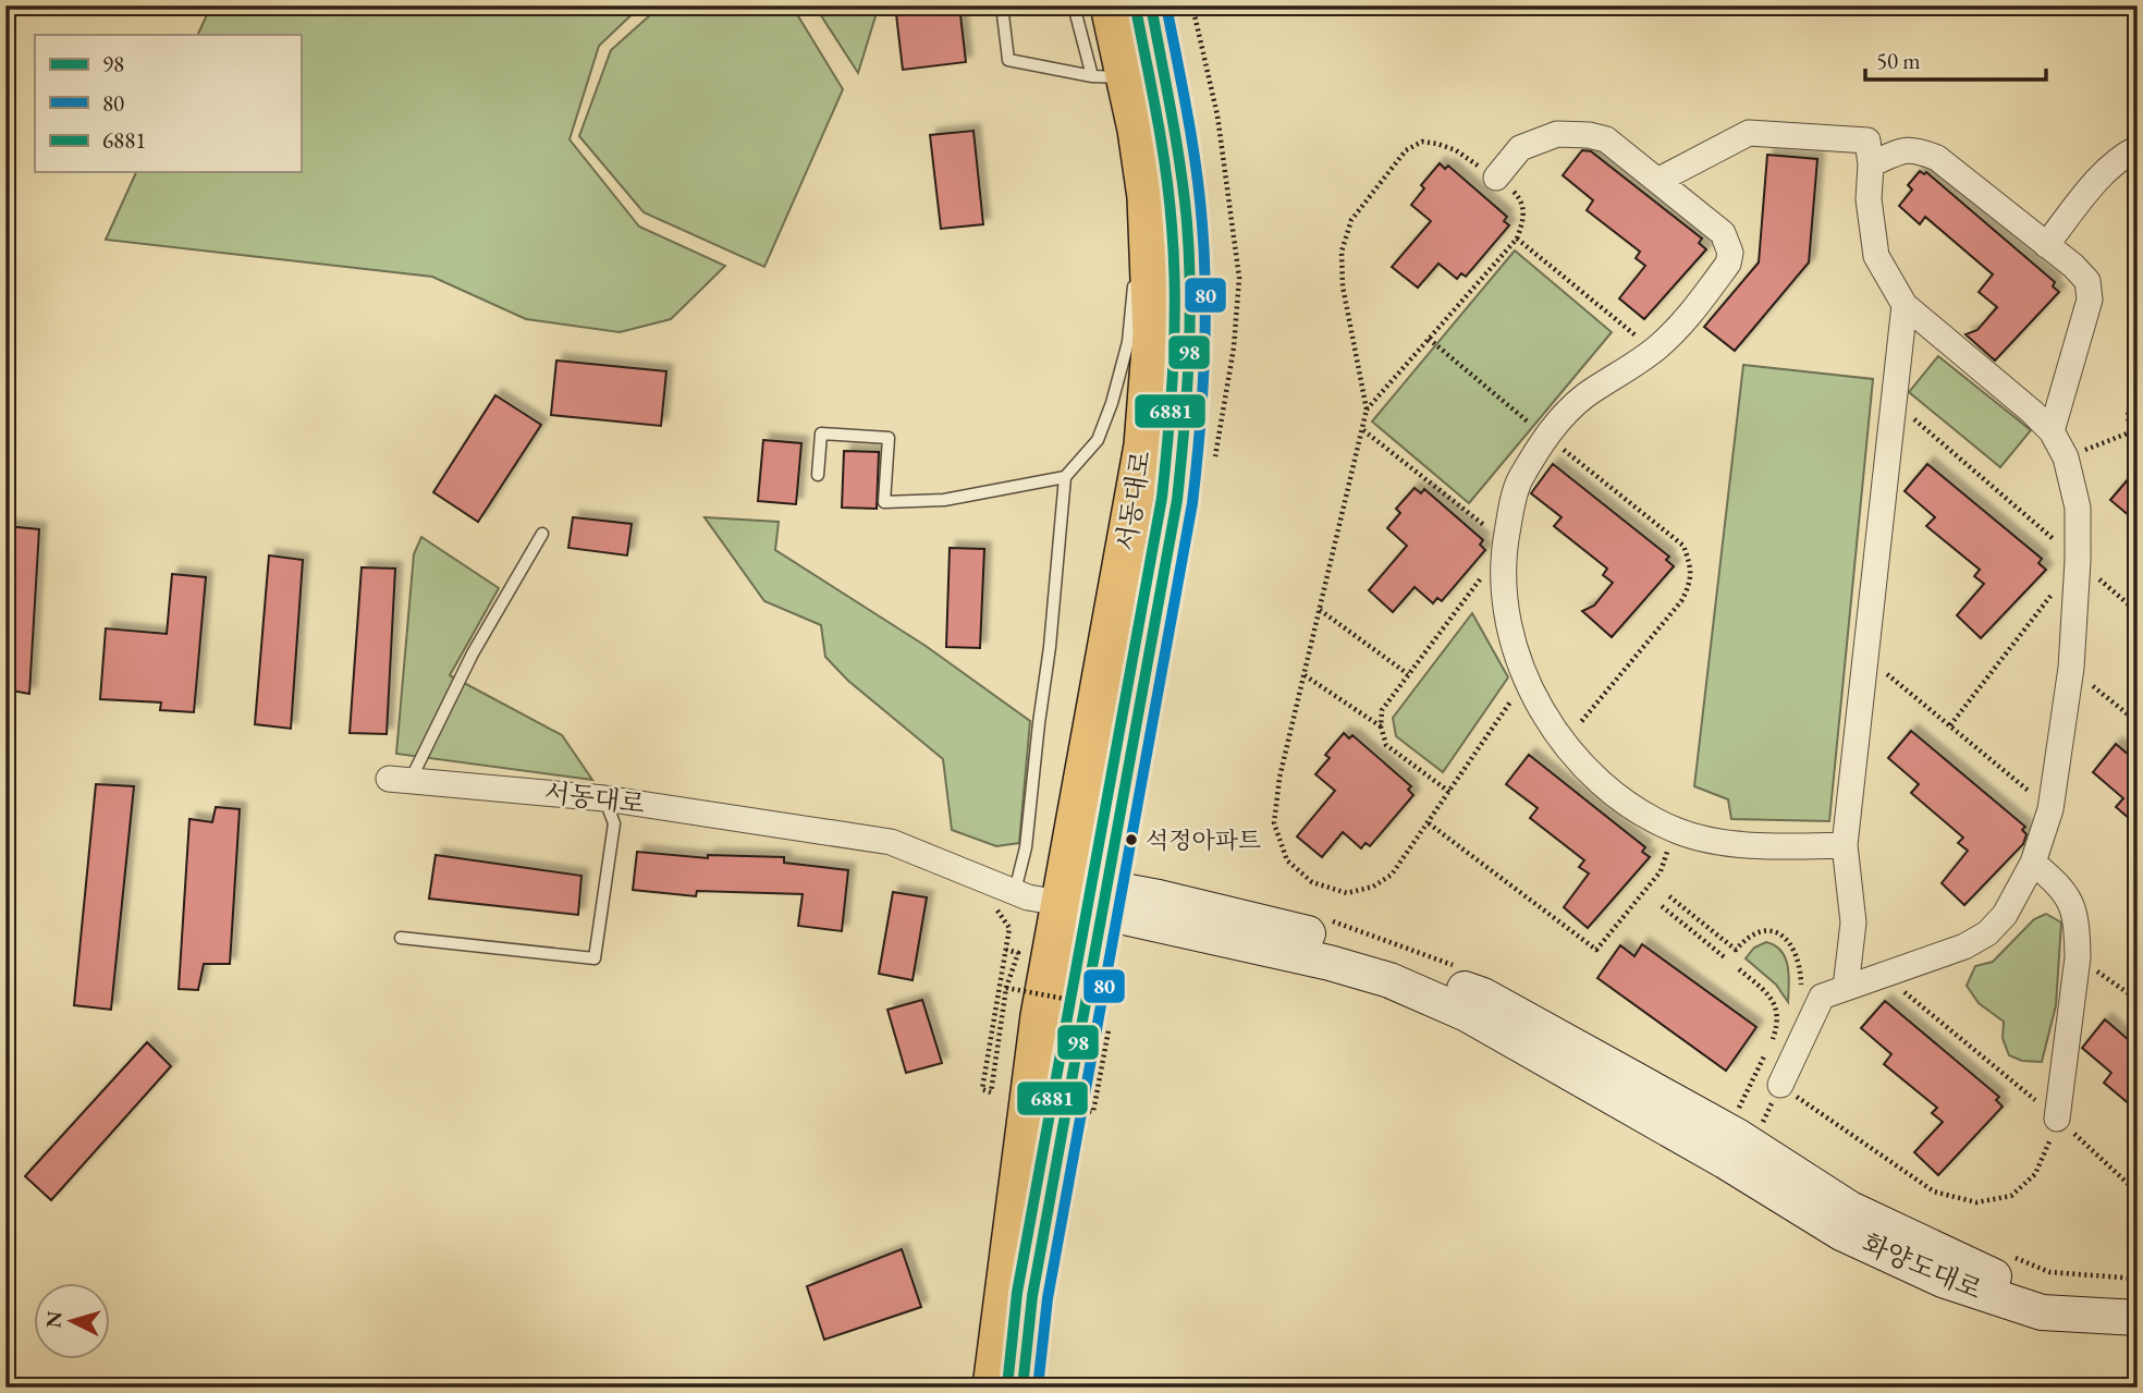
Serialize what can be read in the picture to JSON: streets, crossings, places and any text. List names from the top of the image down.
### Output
{
  "streets": {
    "main road": ["서동대로"],
    "street": ["화양도대로"]
  },
  "places": ["석정아파트"],
  "lines": ["transit line 98", "transit line 80", "transit line 6881"],
  "legend": ["98", "80", "6881"],
  "scale_bar": "50 m",
  "north": "left"
}
